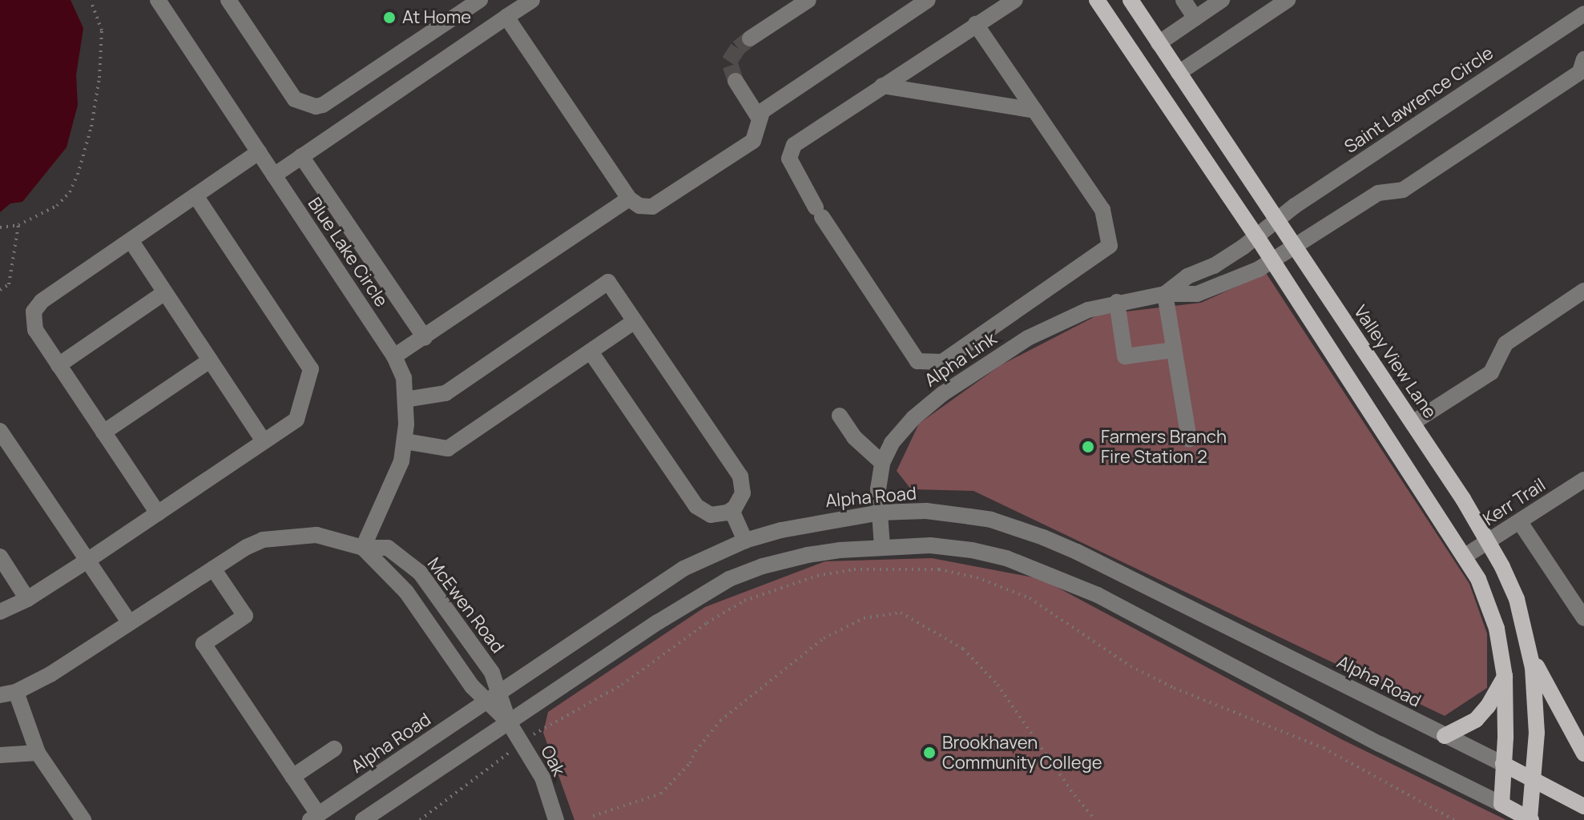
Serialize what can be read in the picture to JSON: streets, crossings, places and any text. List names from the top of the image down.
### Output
{
  "streets": {
    "main road": ["Valley View Lane"],
    "street": [
      "Saint Lawrence Circle",
      "Blue Lake Circle",
      "Alpha Link",
      "Alpha Road",
      "Kerr Trail",
      "McEwen Road",
      "Oak"
    ]
  },
  "crossings": [
    ["Saint Lawrence Circle", "Alpha Link"],
    ["Saint Lawrence Circle", "Valley View Lane"],
    ["Blue Lake Circle", "McEwen Road"],
    ["Alpha Link", "Valley View Lane"],
    ["Alpha Link", "Alpha Road"],
    ["Valley View Lane", "Kerr Trail"],
    ["Alpha Road", "McEwen Road"],
    ["McEwen Road", "Oak"]
  ],
  "places": ["At Home", "Farmers Branch Fire Station 2", "Brookhaven Community College"]
}
